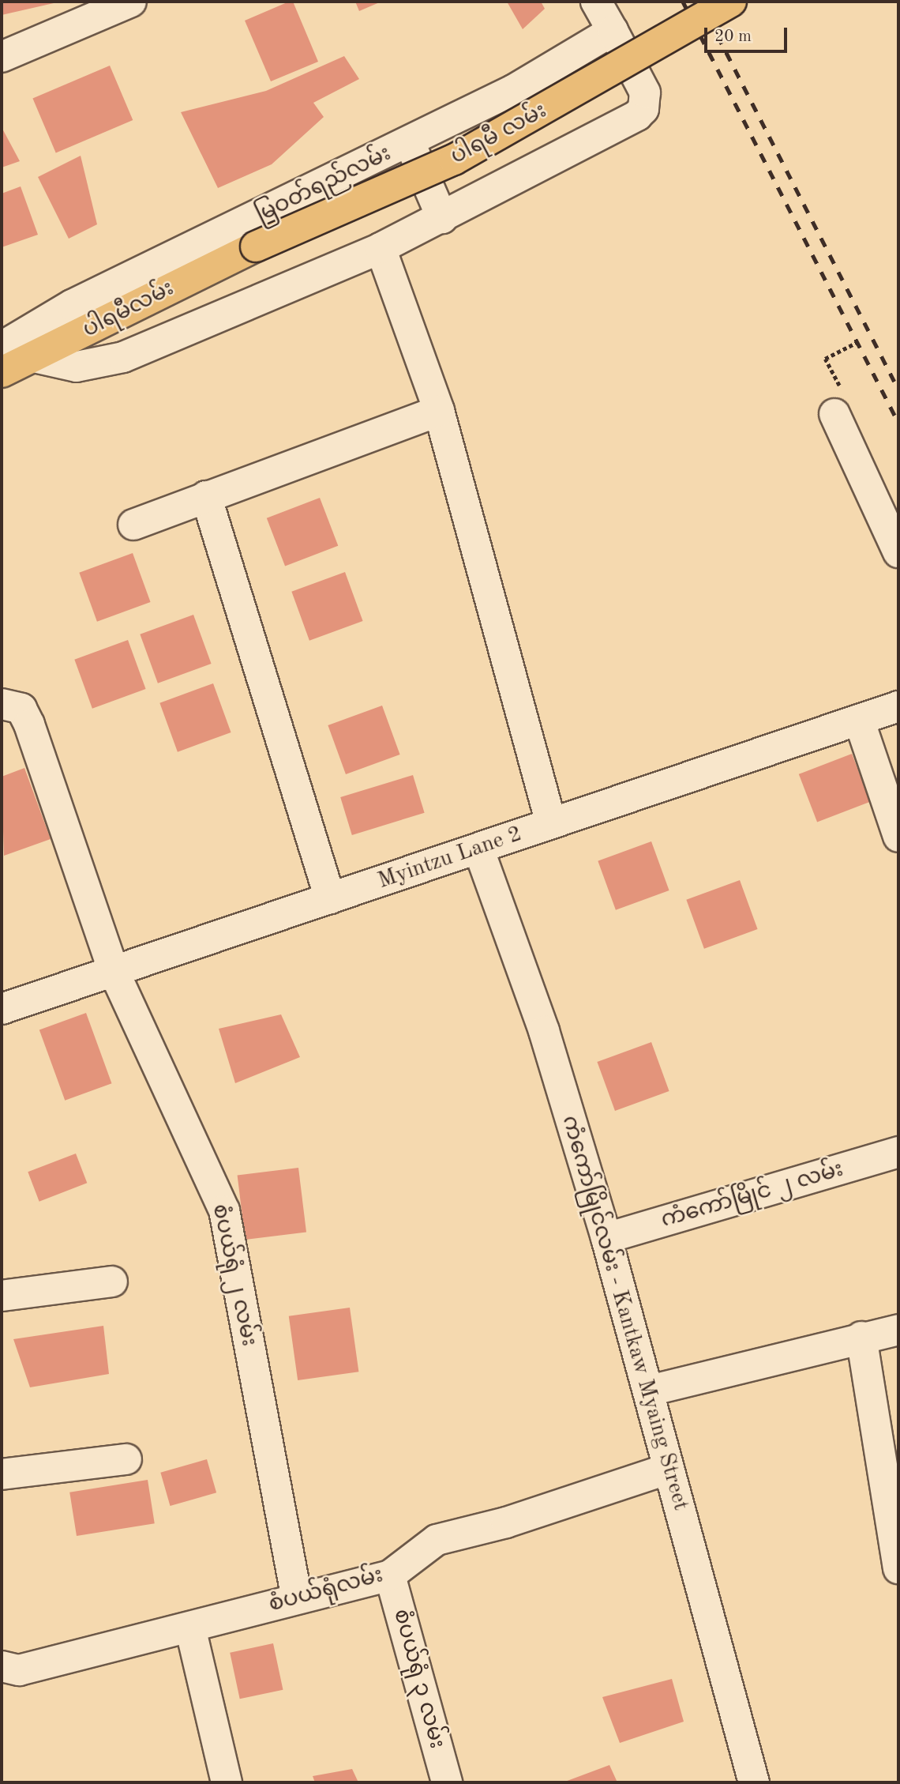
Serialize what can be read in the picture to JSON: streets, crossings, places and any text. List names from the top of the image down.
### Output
{
  "streets": {
    "main road": ["ပါရမီ လမ်း", "ပါရမီလမ်း"],
    "street": [
      "မြဝတ်ရည်လမ်း",
      "Myintzu Lane 2",
      "ကံကော်မြိုင် ၂ လမ်း",
      "စံပယ်ရုံ ၂ လမ်း",
      "ကံကော်မြိုင်လမ်း - Kantkaw Myaing Street",
      "စံပယ်ရုံလမ်း",
      "စံပယ်ရုံ ၃ လမ်း"
    ]
  },
  "crossings": [
    ["ပါရမီ လမ်း", "ပါရမီလမ်း"],
    ["Myintzu Lane 2", "စံပယ်ရုံ ၂ လမ်း"],
    ["Myintzu Lane 2", "ကံကော်မြိုင်လမ်း - Kantkaw Myaing Street"],
    ["ကံကော်မြိုင် ၂ လမ်း", "ကံကော်မြိုင်လမ်း - Kantkaw Myaing Street"],
    ["စံပယ်ရုံ ၂ လမ်း", "စံပယ်ရုံလမ်း"],
    ["ကံကော်မြိုင်လမ်း - Kantkaw Myaing Street", "စံပယ်ရုံလမ်း"],
    ["စံပယ်ရုံလမ်း", "စံပယ်ရုံ ၃ လမ်း"]
  ],
  "scale_bar": "20 m"
}
